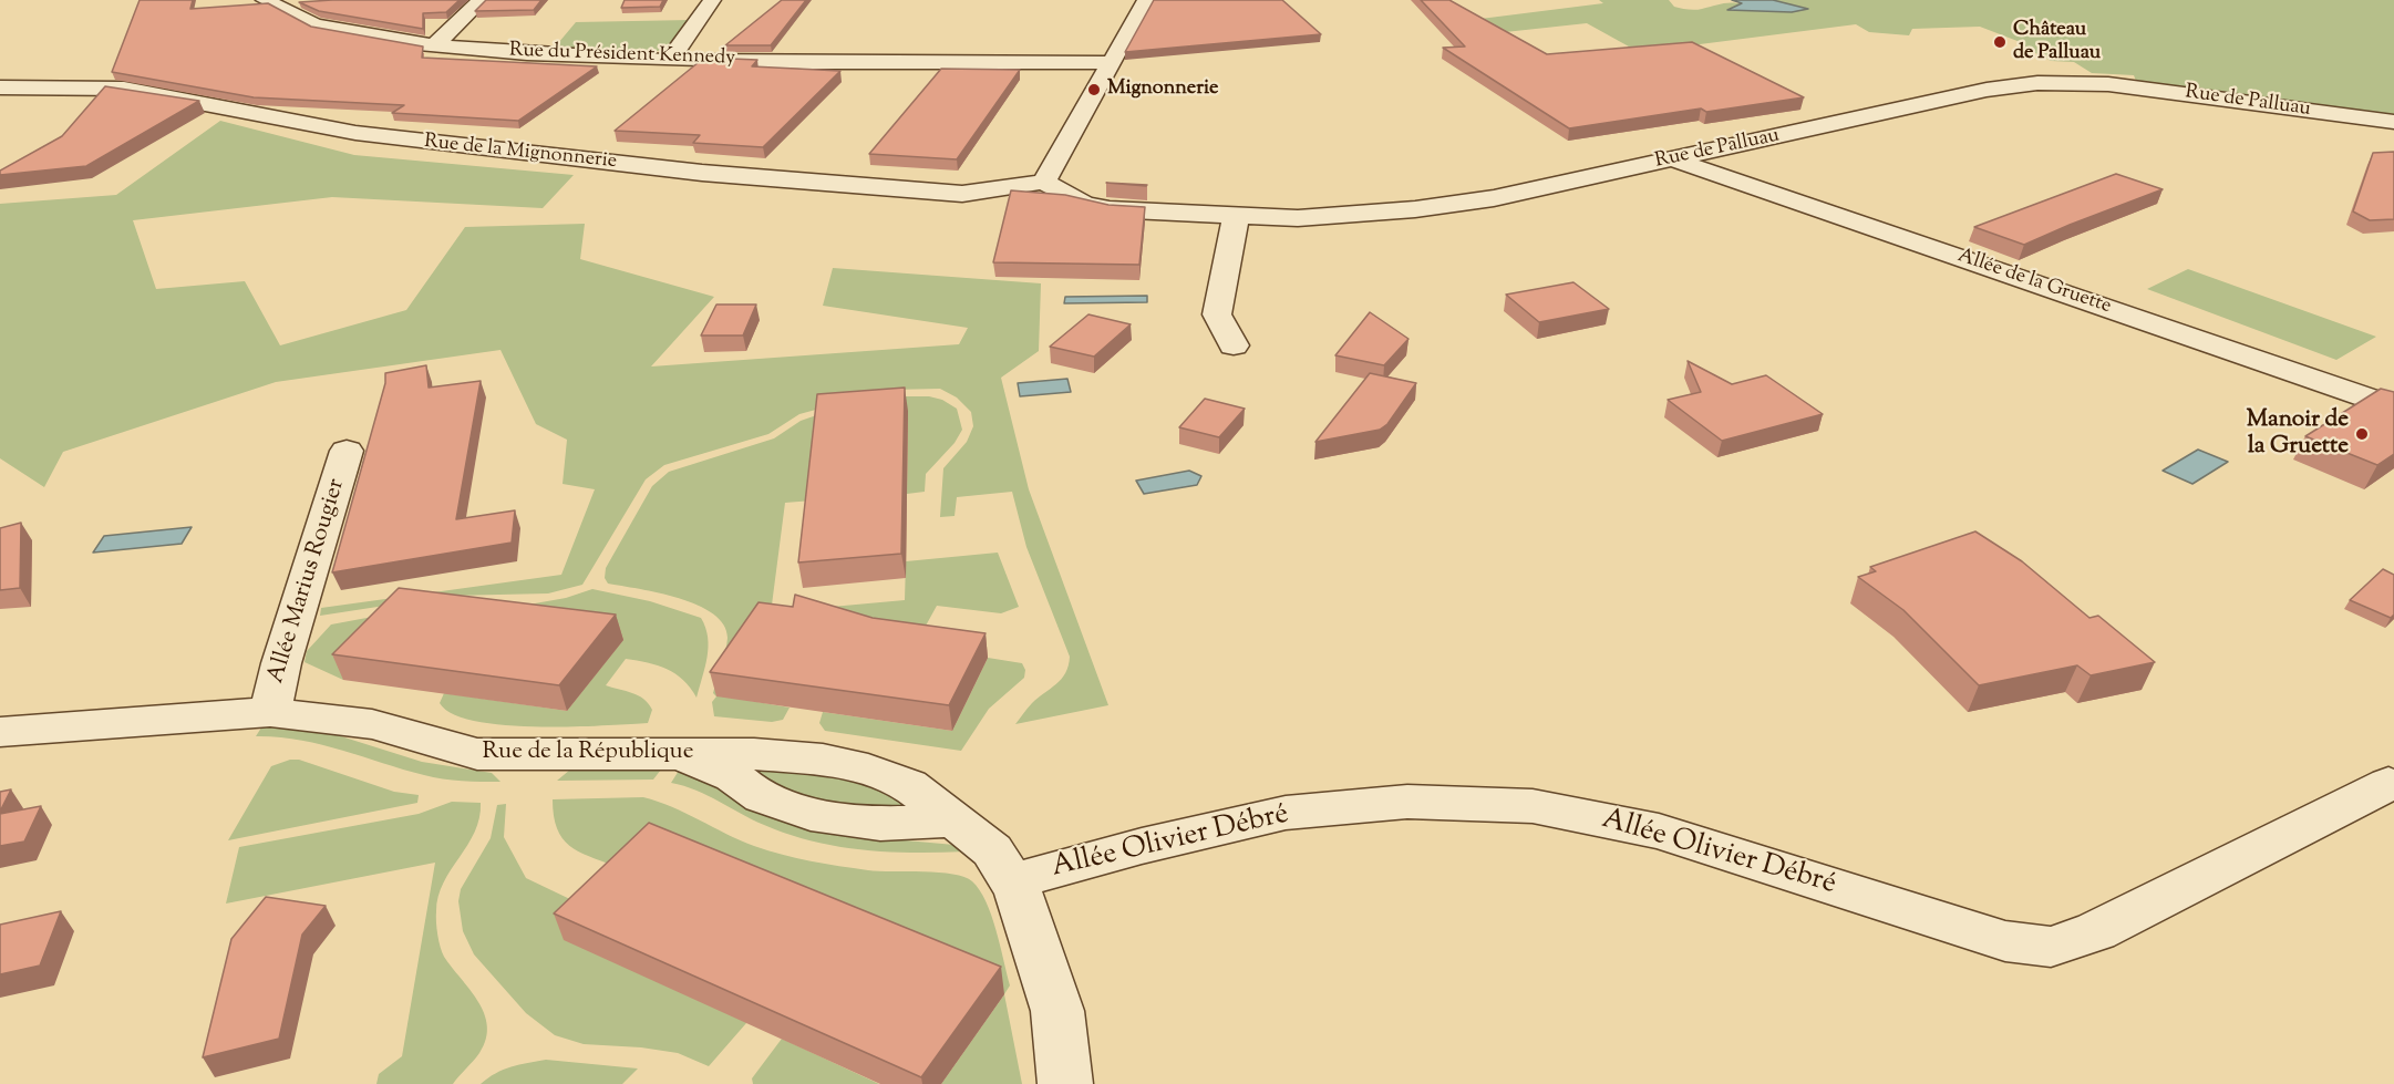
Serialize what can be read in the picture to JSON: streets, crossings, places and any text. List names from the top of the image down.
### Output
{
  "streets": {
    "street": [
      "Rue du Président Kennedy",
      "Rue de Palluau",
      "Rue de la Mignonnerie",
      "Allée de la Gruette",
      "Allée Marius Rougier",
      "Rue de la République",
      "Allée Olivier Débré"
    ]
  },
  "crossings": [
    ["Rue de Palluau", "Rue de la Mignonnerie"],
    ["Rue de Palluau", "Allée de la Gruette"],
    ["Allée Marius Rougier", "Rue de la République"],
    ["Rue de la République", "Allée Olivier Débré"]
  ],
  "places": ["Château de Palluau", "Mignonnerie", "Manoir de la Gruette"]
}
